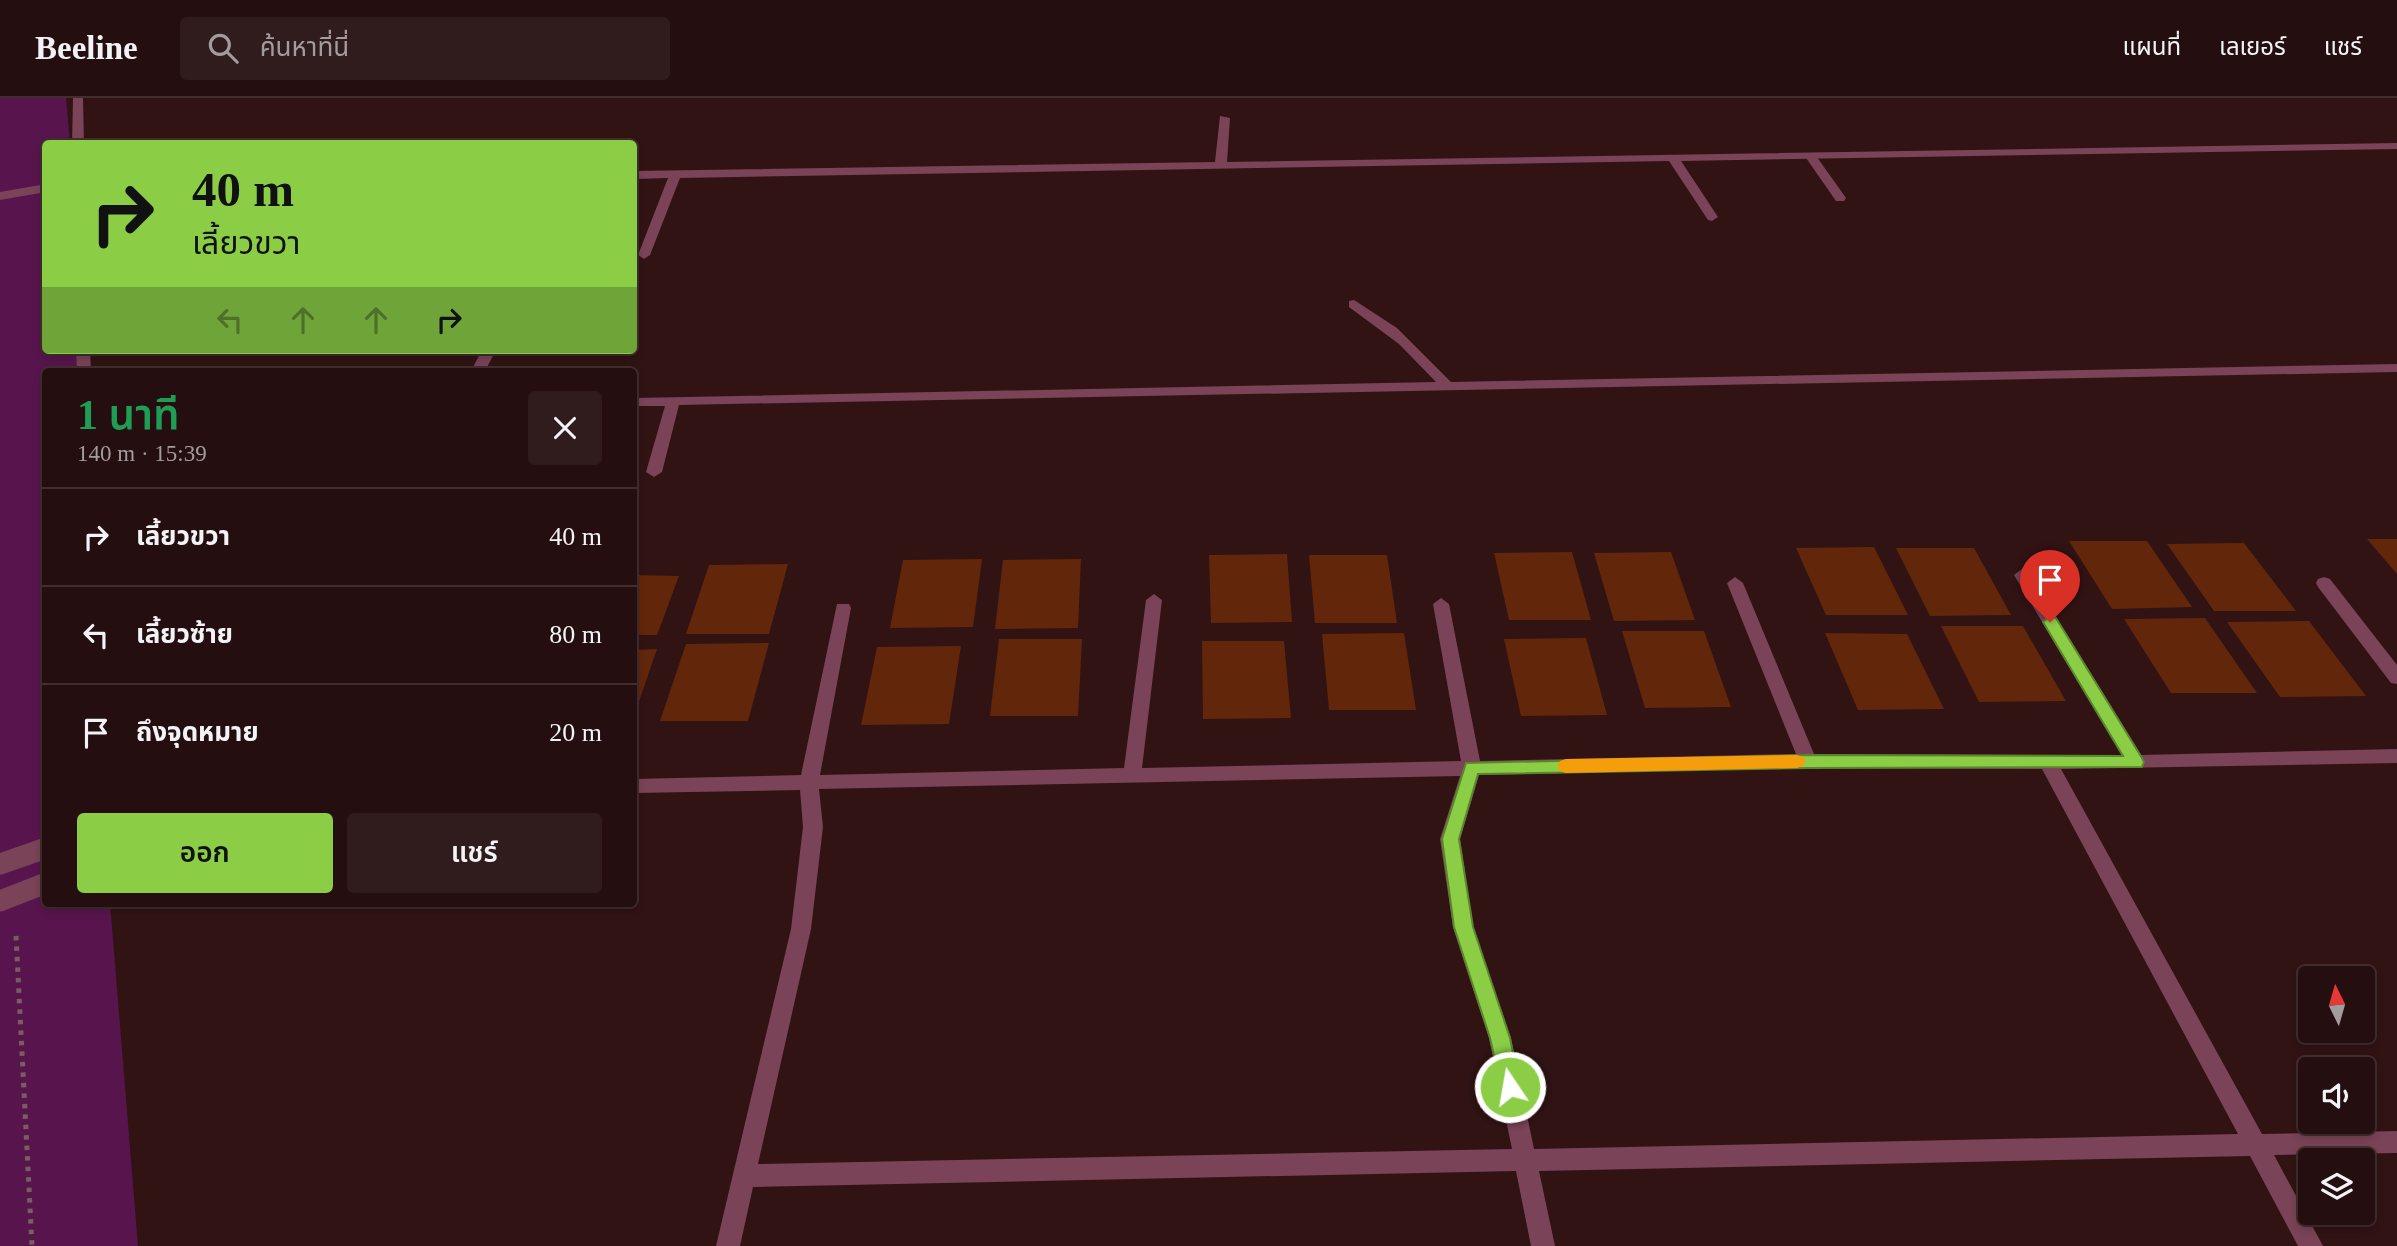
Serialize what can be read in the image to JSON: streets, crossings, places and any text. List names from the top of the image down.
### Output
{
  "north": "top",
  "page": {
    "header": "Beeline",
    "search": "ค้นหาที่นี่",
    "nav": ["แผนที่", "เลเยอร์", "แชร์"],
    "turn": ["40 m", "เลี้ยวขวา"],
    "heading": ["1 นาที", "140 m · 15:39"],
    "list": [
      {
        "name": "เลี้ยวขวา",
        "value": "40 m"
      },
      {
        "name": "เลี้ยวซ้าย",
        "value": "80 m"
      },
      {
        "name": "ถึงจุดหมาย",
        "value": "20 m"
      }
    ],
    "buttons": ["ออก", "แชร์"]
  }
}
